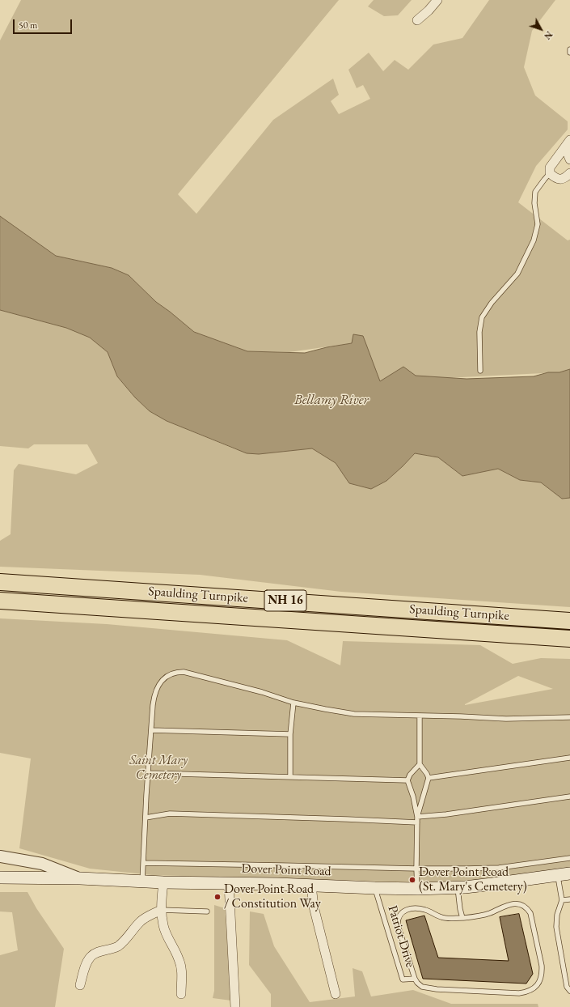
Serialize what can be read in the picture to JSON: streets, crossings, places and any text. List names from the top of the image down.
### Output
{
  "streets": {
    "highway": ["Spaulding Turnpike", "NH 16"],
    "main road": ["Dover Point Road"],
    "lane": ["Patriot Drive"]
  },
  "crossings": [
    ["Dover Point Road", "Patriot Drive"]
  ],
  "water": ["Bellamy River"],
  "parks": ["Saint Mary Cemetery"],
  "places": ["Dover Point Road (St. Mary's Cemetery)", "Dover Point Road / Constitution Way"],
  "scale_bar": "50 m",
  "north": "bottom right"
}
